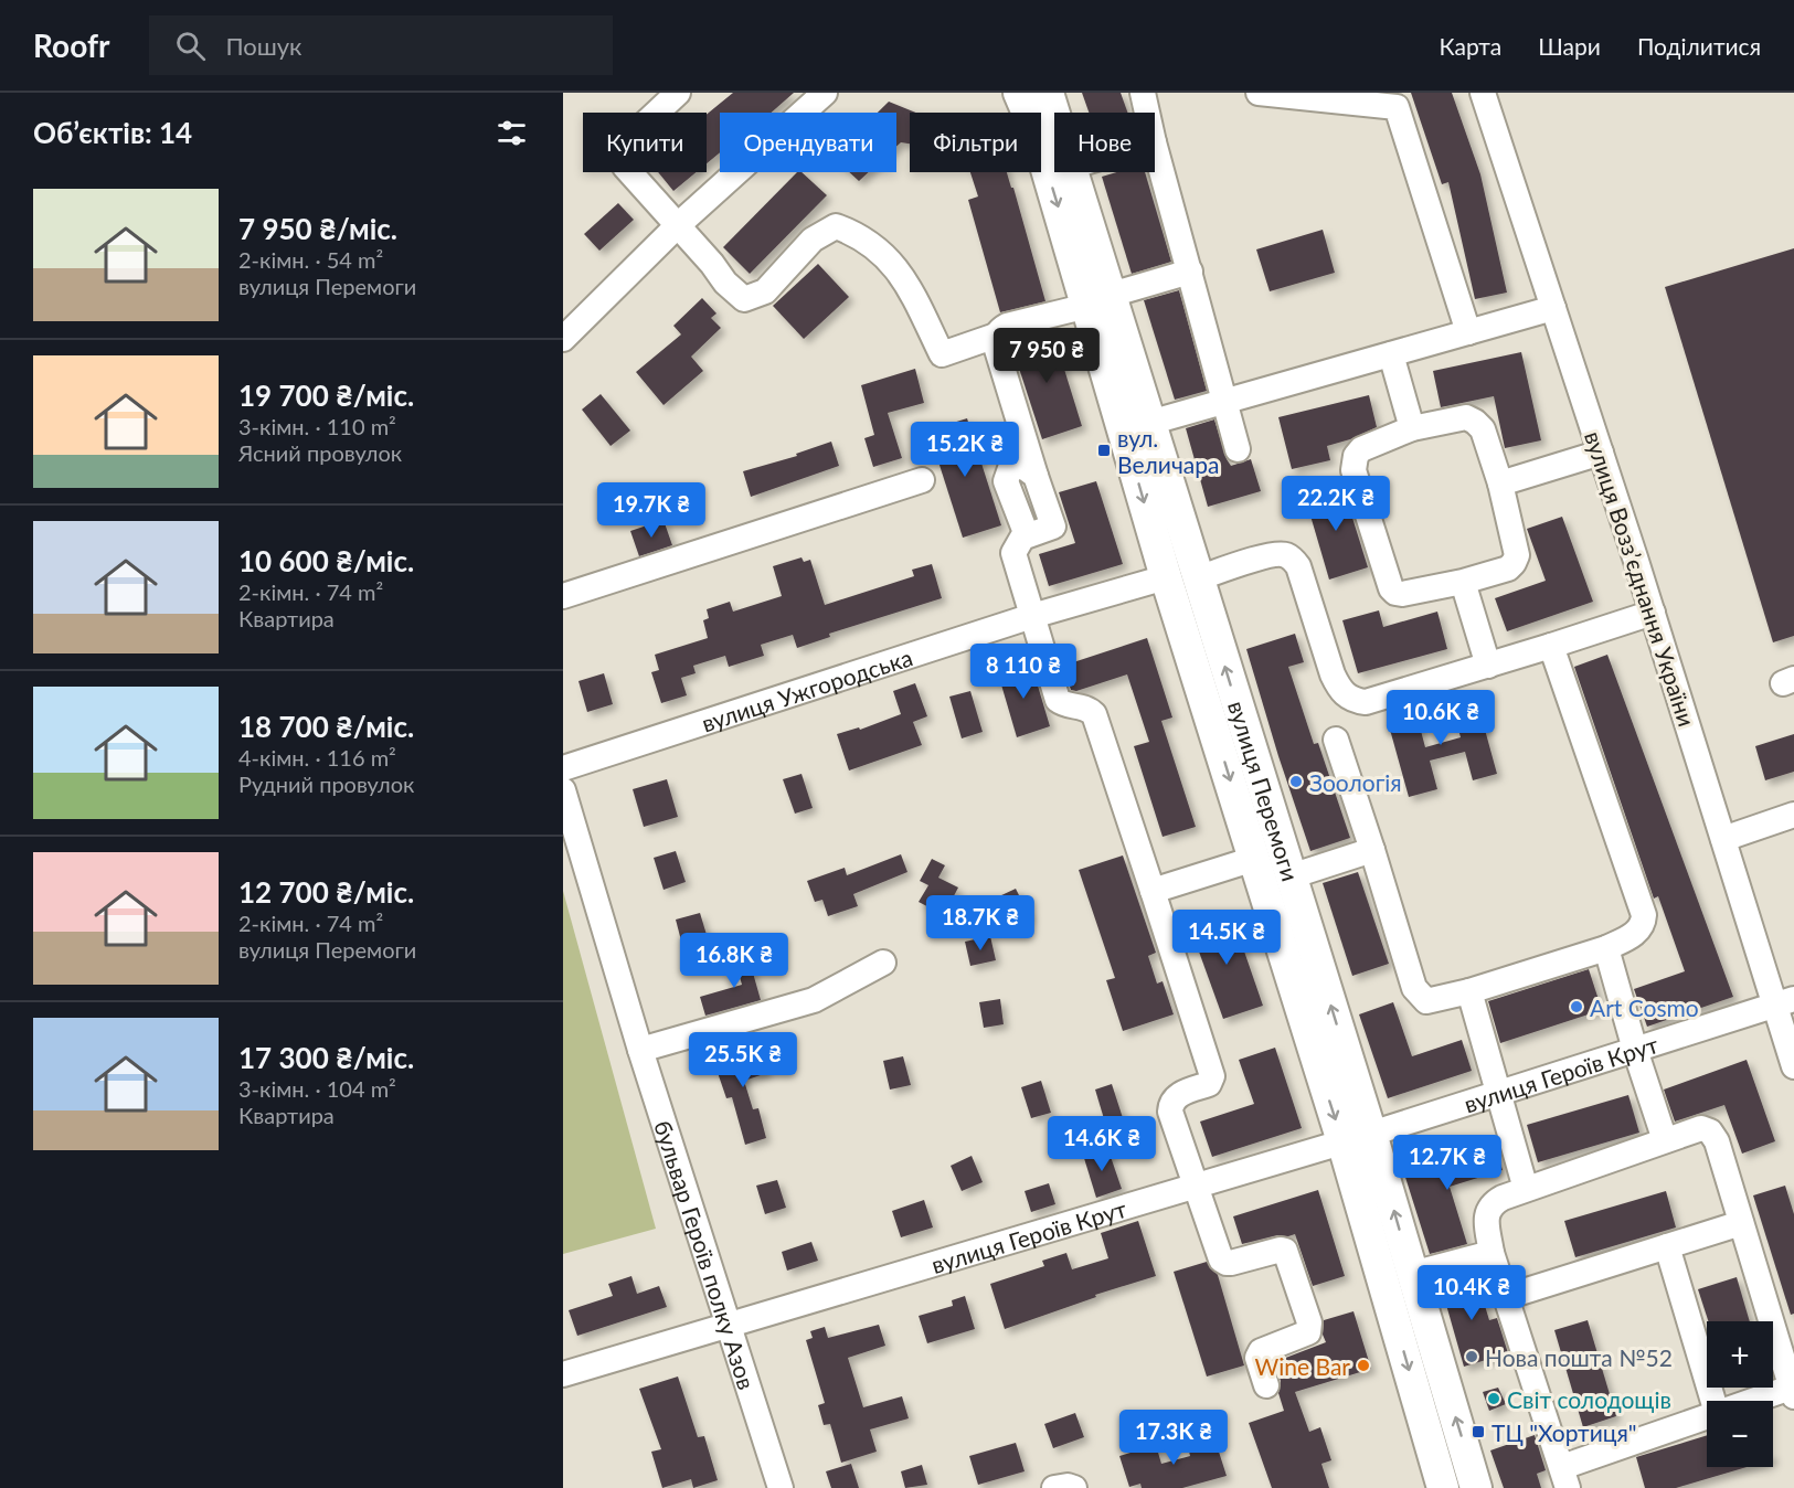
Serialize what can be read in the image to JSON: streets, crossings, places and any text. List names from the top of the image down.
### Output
{
  "streets": {
    "main road": ["вулиця Перемоги"],
    "street": [
      "вулиця Воззʼєднання України",
      "вулиця Ужгородська",
      "вулиця Героїв Крут",
      "бульвар Героїв полку Азов"
    ]
  },
  "crossings": [
    ["вулиця Воззʼєднання України", "вулиця Героїв Крут"],
    ["вулиця Ужгородська", "вулиця Перемоги"],
    ["вулиця Перемоги", "вулиця Героїв Крут"],
    ["вулиця Героїв Крут", "бульвар Героїв полку Азов"]
  ],
  "places": {
    "transit": ["вул. Величара", "ТЦ \"Хортиця\""],
    "other": [
      "Зоологія",
      "Art Cosmo",
      "Нова пошта №52",
      "Wine Bar",
      "Світ солодощів"
    ]
  },
  "page": {
    "header": "Roofr",
    "search": "Пошук",
    "nav": ["Карта", "Шари", "Поділитися"],
    "heading": "Об’єктів: 14",
    "chip": [
      "Купити",
      "Орендувати",
      "Фільтри",
      "Нове"
    ],
    "list": [
      {
        "name": "7 950 ₴/міс.",
        "note": "2-кімн. · 54 m² · вулиця Перемоги"
      },
      {
        "name": "19 700 ₴/міс.",
        "note": "3-кімн. · 110 m² · Ясний провулок"
      },
      {
        "name": "10 600 ₴/міс.",
        "note": "2-кімн. · 74 m² · Квартира"
      },
      {
        "name": "18 700 ₴/міс.",
        "note": "4-кімн. · 116 m² · Рудний провулок"
      },
      {
        "name": "12 700 ₴/міс.",
        "note": "2-кімн. · 74 m² · вулиця Перемоги"
      },
      {
        "name": "17 300 ₴/міс.",
        "note": "3-кімн. · 104 m² · Квартира"
      }
    ],
    "price": [
      "7 950 ₴",
      "15.2K ₴",
      "22.2K ₴",
      "19.7K ₴",
      "8 110 ₴",
      "10.6K ₴",
      "18.7K ₴",
      "14.5K ₴",
      "16.8K ₴",
      "25.5K ₴",
      "14.6K ₴",
      "12.7K ₴",
      "10.4K ₴",
      "17.3K ₴"
    ],
    "map_buttons": ["+", "−"]
  }
}
